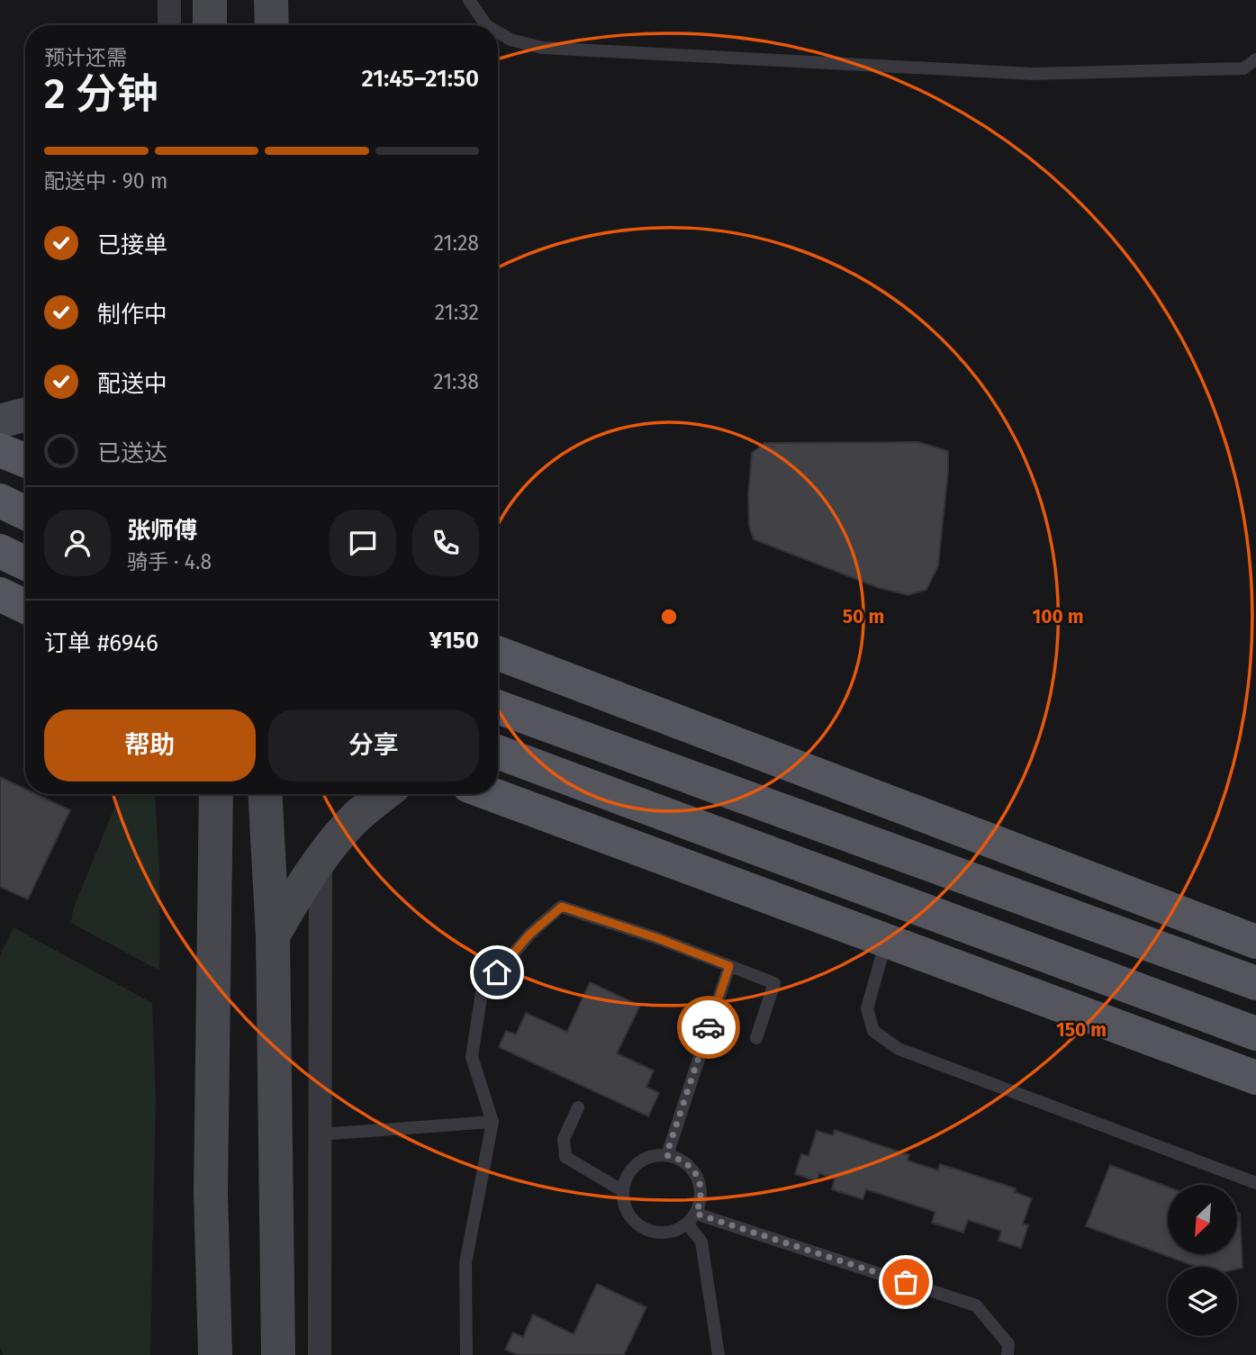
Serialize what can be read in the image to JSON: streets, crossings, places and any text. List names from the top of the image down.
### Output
{
  "north": "bottom left",
  "page": {
    "heading": ["2 分钟", "预计还需", "21:45–21:50"],
    "panel": [
      "张师傅",
      "骑手 · 4.8",
      "订单 #6946",
      "¥150"
    ],
    "bar": "配送中 · 90 m",
    "list": [
      ["已接单", "21:28"],
      ["制作中", "21:32"],
      ["配送中", "21:38"],
      "已送达"
    ],
    "buttons": ["帮助", "分享"]
  },
  "rings": ["50 m", "100 m", "150 m"]
}
